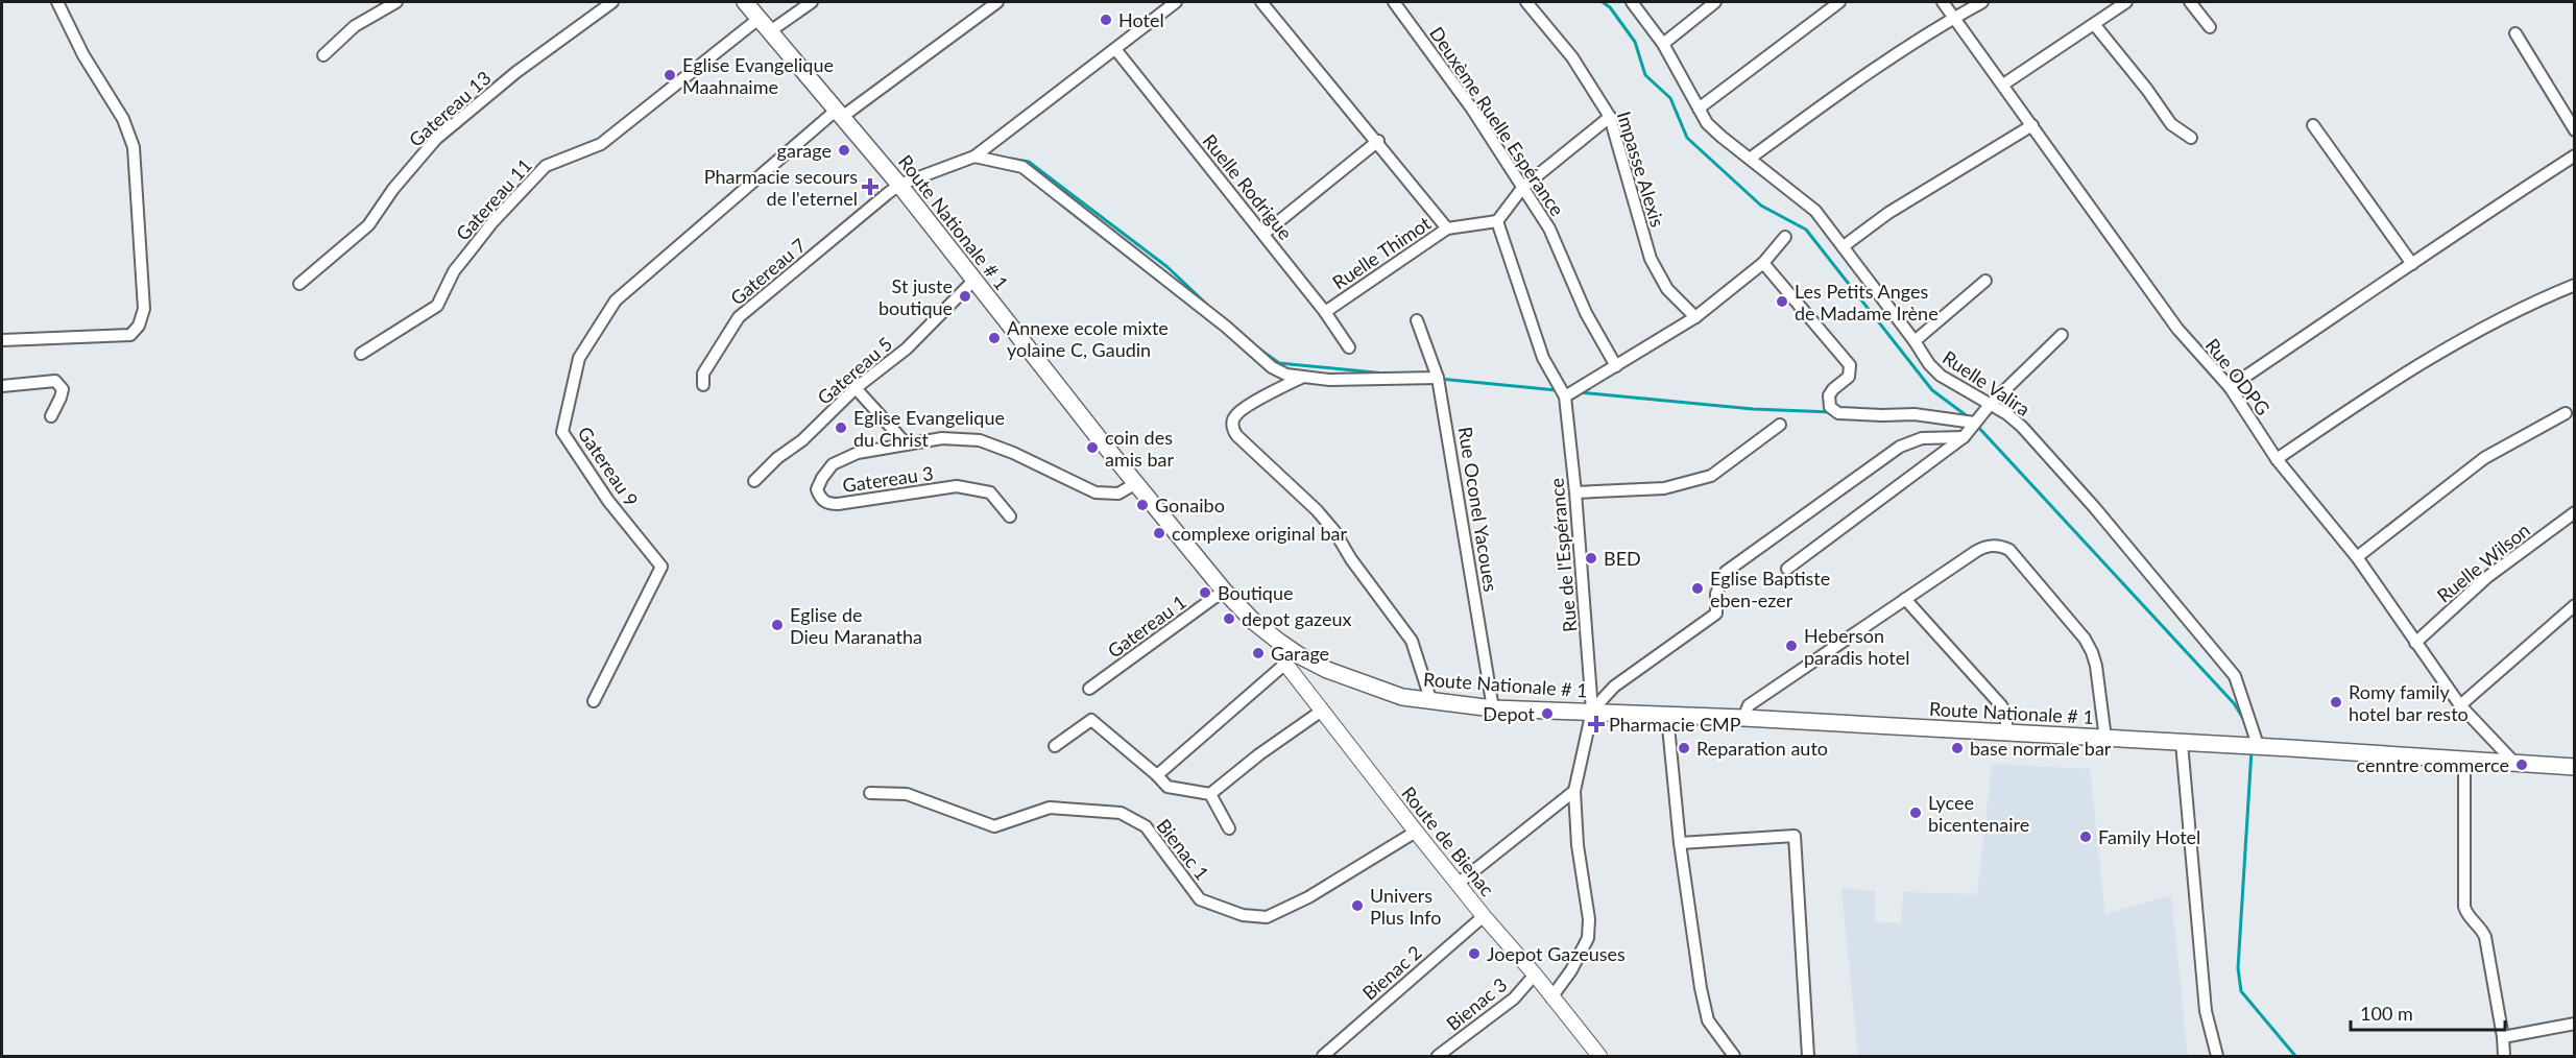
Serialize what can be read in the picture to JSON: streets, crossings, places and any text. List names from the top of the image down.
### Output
{
  "streets": {
    "main road": ["Route Nationale # 1", "Route de Bienac"],
    "street": [
      "Gatereau 13",
      "Deuxème Ruelle Espérance",
      "Impasse Alexis",
      "Ruelle Rodrigue",
      "Gatereau 11",
      "Ruelle Thimot",
      "Gatereau 7",
      "Gatereau 5",
      "Rue ODPG",
      "Ruelle Valira",
      "Gatereau 9",
      "Gatereau 3",
      "Rue Oconel Yacoues",
      "Rue de l'Espérance",
      "Ruelle Wilson",
      "Gatereau 1",
      "Bienac 1",
      "Bienac 2",
      "Bienac 3"
    ]
  },
  "crossings": [
    ["Ruelle Rodrigue", "Ruelle Thimot"],
    ["Gatereau 11", "Route Nationale # 1"],
    ["Route Nationale # 1", "Gatereau 7"],
    ["Route Nationale # 1", "Gatereau 5"],
    ["Route Nationale # 1", "Rue ODPG"],
    ["Route Nationale # 1", "Ruelle Valira"],
    ["Route Nationale # 1", "Gatereau 9"],
    ["Route Nationale # 1", "Gatereau 3"],
    ["Route Nationale # 1", "Rue Oconel Yacoues"],
    ["Route Nationale # 1", "Rue de l'Espérance"],
    ["Route Nationale # 1", "Gatereau 1"],
    ["Route Nationale # 1", "Route de Bienac"],
    ["Rue ODPG", "Ruelle Wilson"],
    ["Route de Bienac", "Bienac 1"],
    ["Route de Bienac", "Bienac 2"],
    ["Route de Bienac", "Bienac 3"]
  ],
  "places": {
    "other": [
      "Hotel",
      "Eglise Evangelique Maahnaime",
      "garage",
      "St juste boutique",
      "Les Petits Anges de Madame Irène",
      "Annexe ecole mixte yolaine C, Gaudin",
      "Eglise Evangelique du Christ",
      "coin des amis bar",
      "Gonaibo",
      "complexe original bar",
      "BED",
      "Eglise Baptiste eben-ezer",
      "Boutique",
      "depot gazeux",
      "Eglise de Dieu Maranatha",
      "Heberson paradis hotel",
      "Garage",
      "Romy family hotel bar resto",
      "Depot",
      "Reparation auto",
      "base normale bar",
      "cenntre commerce",
      "Lycee bicentenaire",
      "Family Hotel",
      "Univers Plus Info",
      "Joepot Gazeuses"
    ],
    "health": ["Pharmacie secours de l'eternel", "Pharmacie CMP"]
  },
  "scale_bar": "100 m"
}
